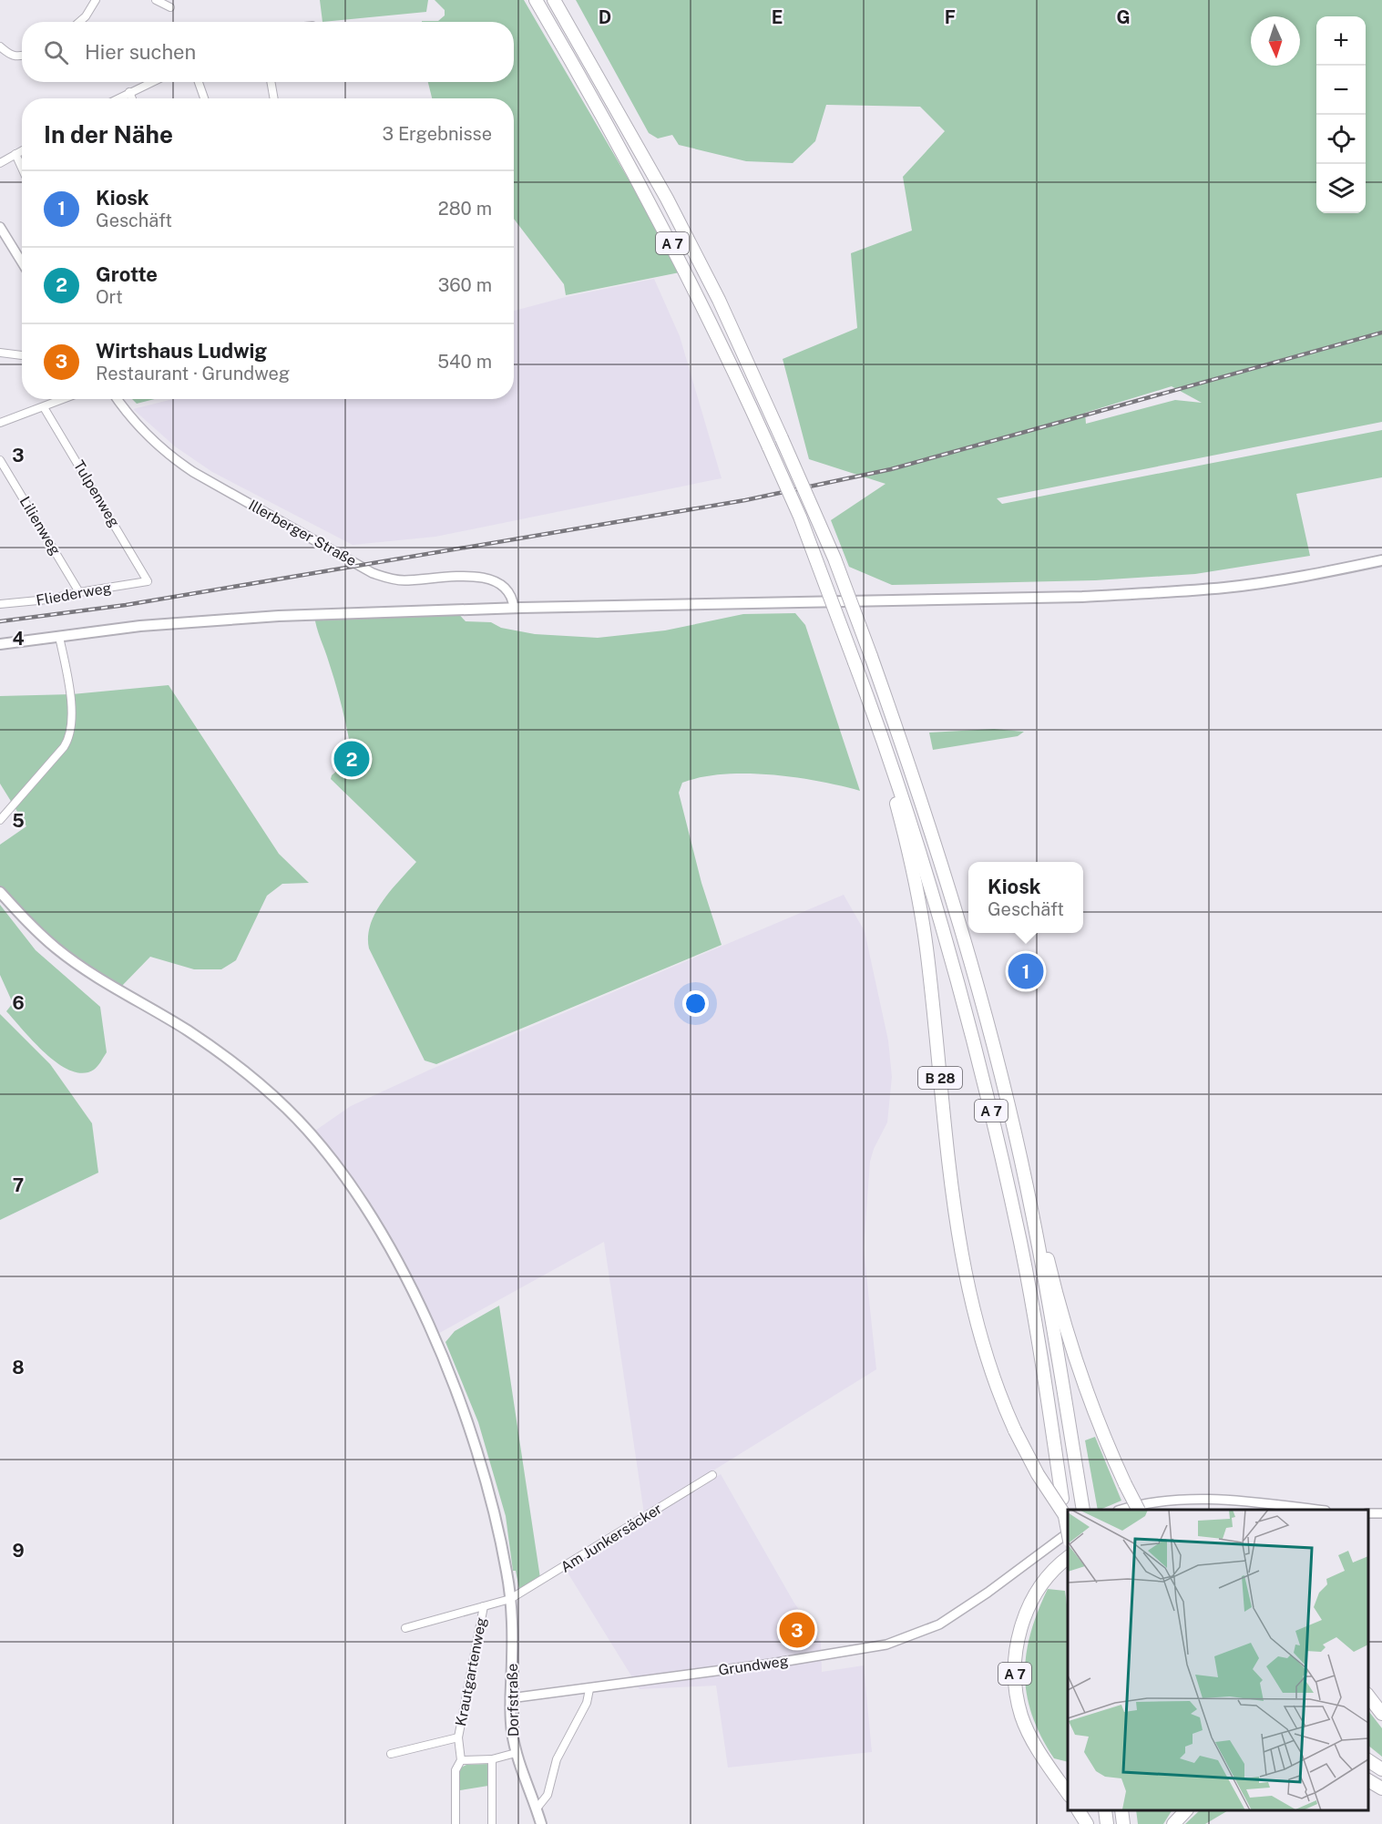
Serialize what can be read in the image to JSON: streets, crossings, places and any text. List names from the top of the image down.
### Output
{
  "streets": {
    "highway": ["A 7", "B 28"],
    "main road": ["Dorfstraße"],
    "street": [
      "Tulpenweg",
      "Lilienweg",
      "Illerberger Straße",
      "Fliederweg",
      "Am Junkersäcker",
      "Grundweg",
      "Krautgartenweg"
    ]
  },
  "crossings": [
    ["A 7", "B 28"],
    ["Tulpenweg", "Fliederweg"],
    ["Lilienweg", "Fliederweg"],
    ["Am Junkersäcker", "Krautgartenweg"],
    ["Am Junkersäcker", "Dorfstraße"],
    ["Grundweg", "Dorfstraße"]
  ],
  "north": "bottom",
  "page": {
    "map_buttons": ["+", "−"],
    "search": "Hier suchen",
    "heading": ["In der Nähe", "3 Ergebnisse"],
    "list": [
      {
        "mark": "1",
        "name": "Kiosk",
        "note": "Geschäft",
        "value": "280 m"
      },
      {
        "mark": "2",
        "name": "Grotte",
        "note": "Ort",
        "value": "360 m"
      },
      {
        "mark": "3",
        "name": "Wirtshaus Ludwig",
        "note": "Restaurant · Grundweg",
        "value": "540 m"
      }
    ],
    "pins": ["2", "1", "3"],
    "popup": ["Kiosk", "Geschäft"]
  },
  "grid": {
    "columns": [
      "D",
      "E",
      "F",
      "G"
    ],
    "rows": [
      "3",
      "4",
      "5",
      "6",
      "7",
      "8",
      "9"
    ]
  }
}
